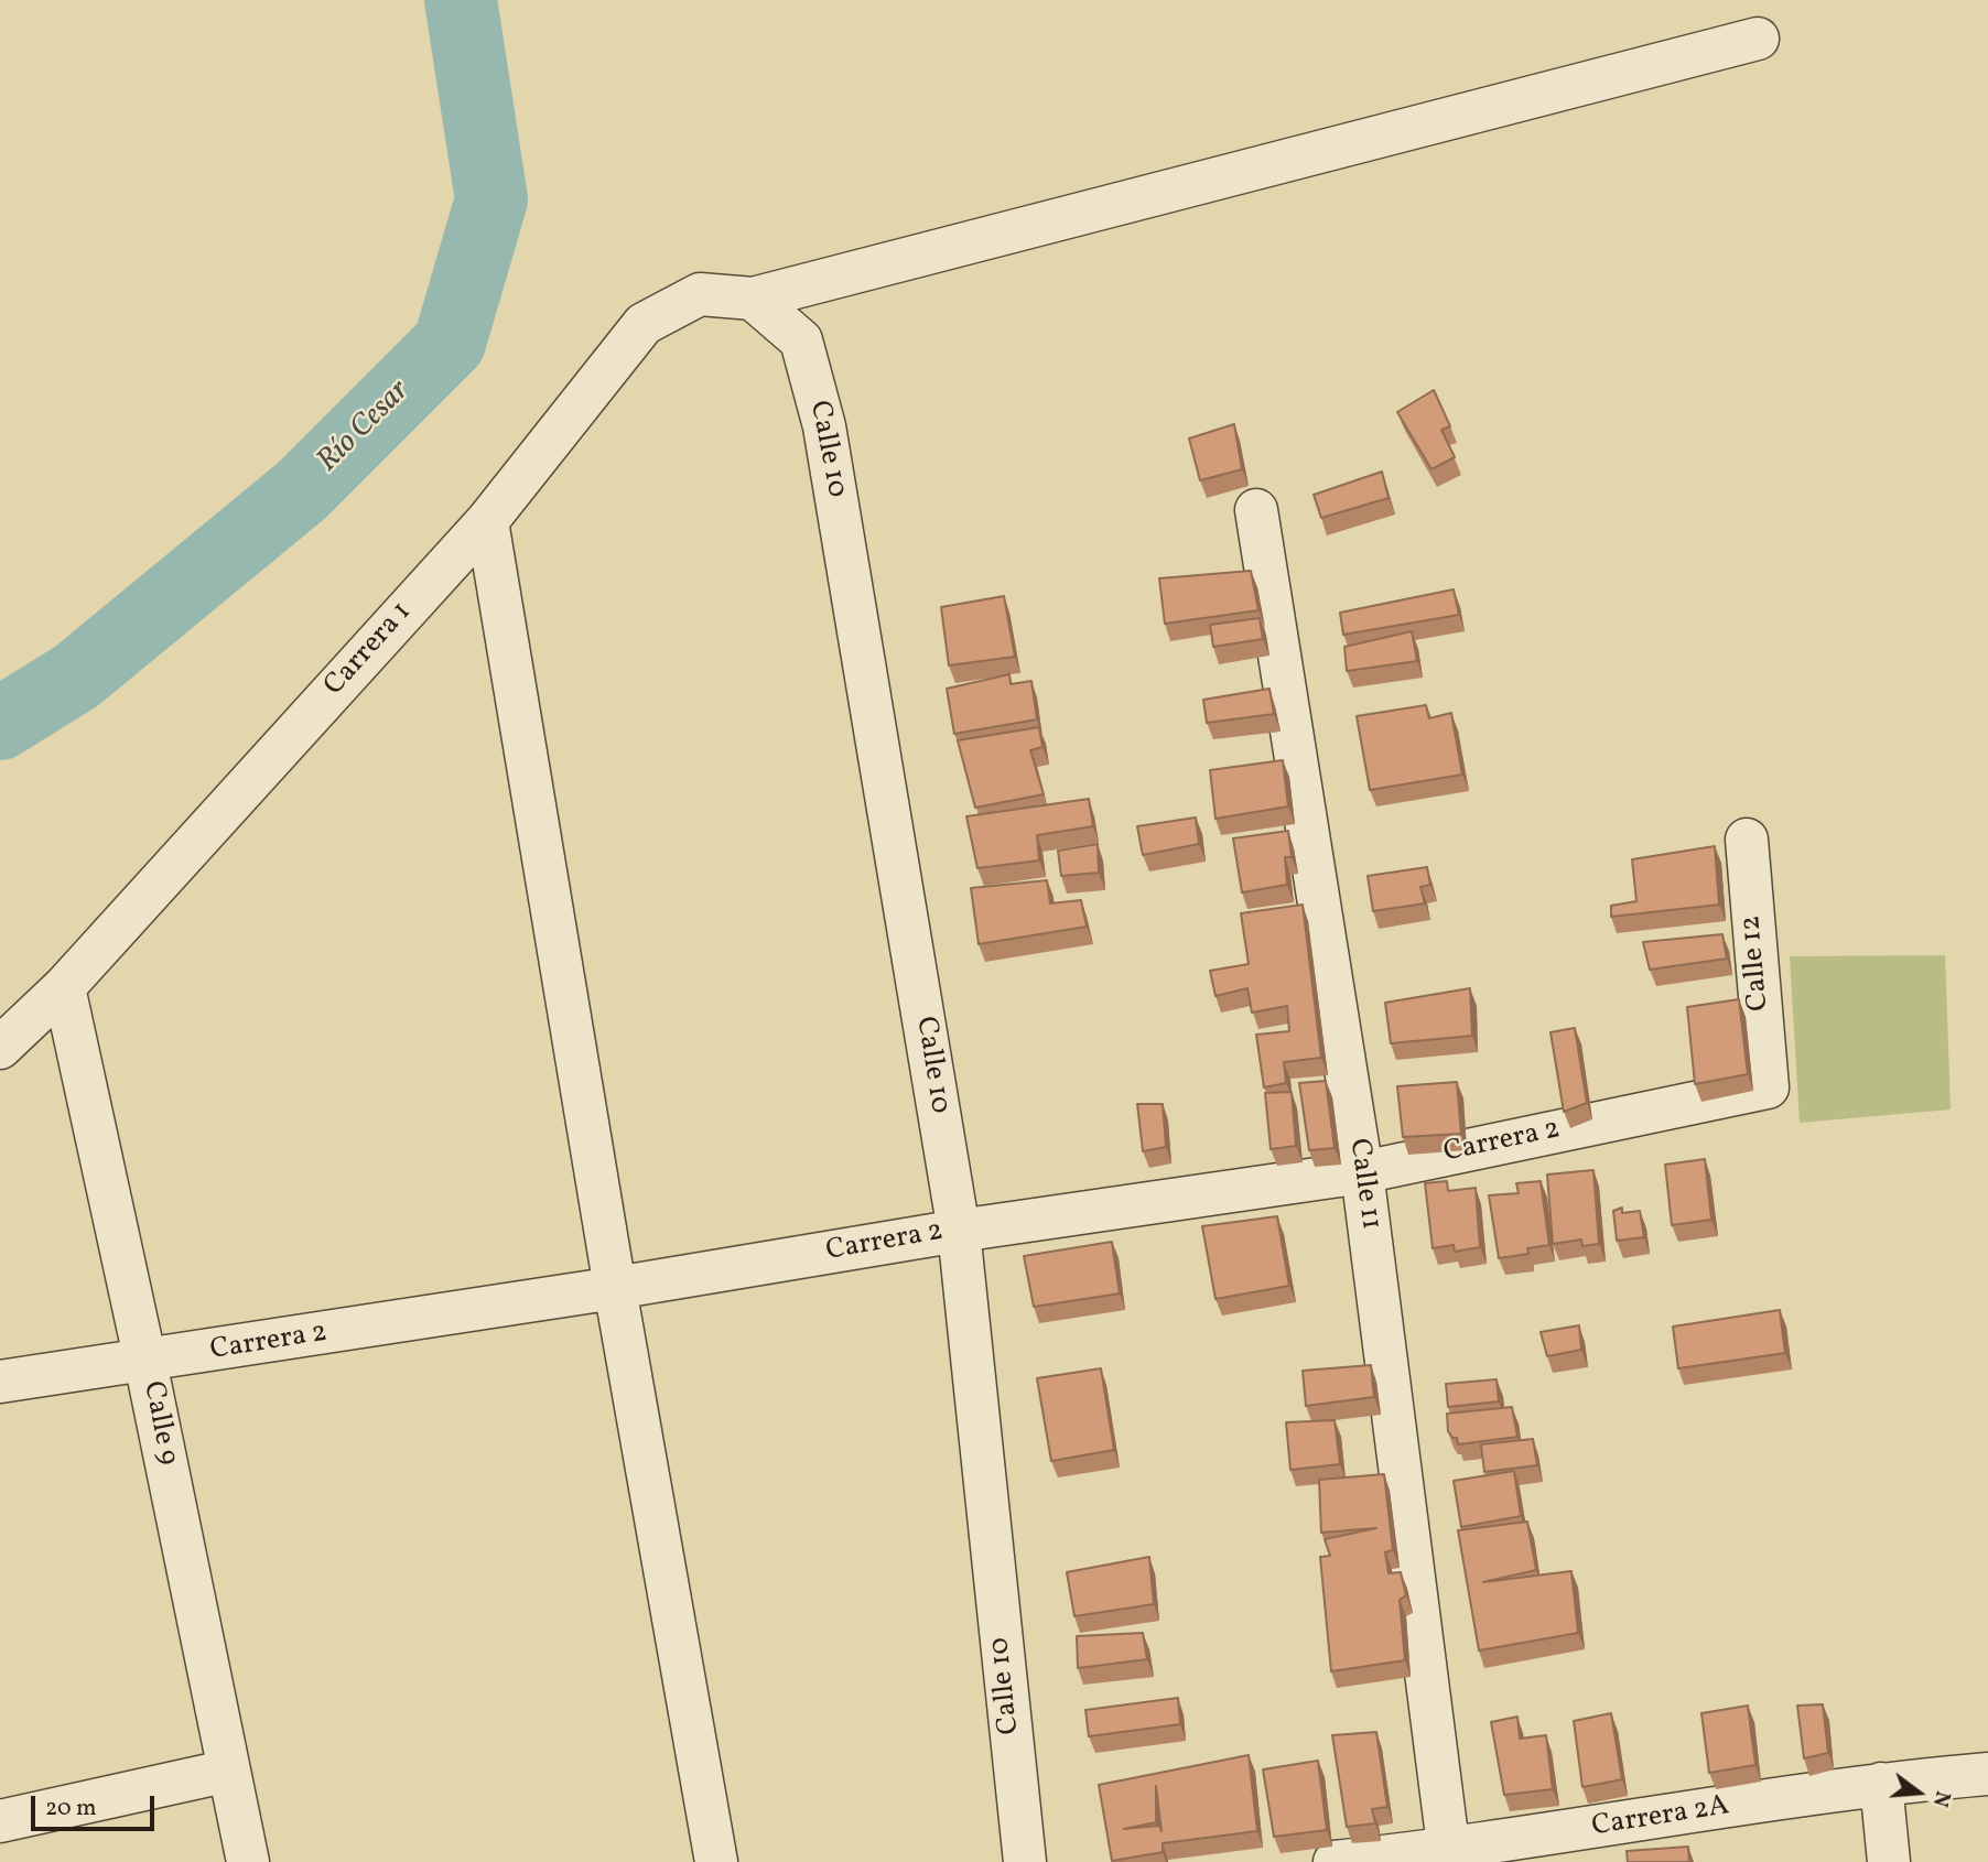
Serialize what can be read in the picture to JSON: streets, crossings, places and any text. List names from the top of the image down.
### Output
{
  "streets": {
    "street": [
      "Calle 10",
      "Carrera 1",
      "Calle 12",
      "Carrera 2",
      "Calle 11",
      "Calle 9",
      "Carrera 2A"
    ]
  },
  "crossings": [
    ["Calle 10", "Carrera 1"],
    ["Calle 10", "Carrera 2"],
    ["Carrera 1", "Calle 9"],
    ["Calle 12", "Carrera 2"],
    ["Carrera 2", "Calle 11"],
    ["Carrera 2", "Calle 9"],
    ["Calle 11", "Carrera 2A"]
  ],
  "water": ["Río Cesar"],
  "scale_bar": "20 m",
  "north": "right"
}
